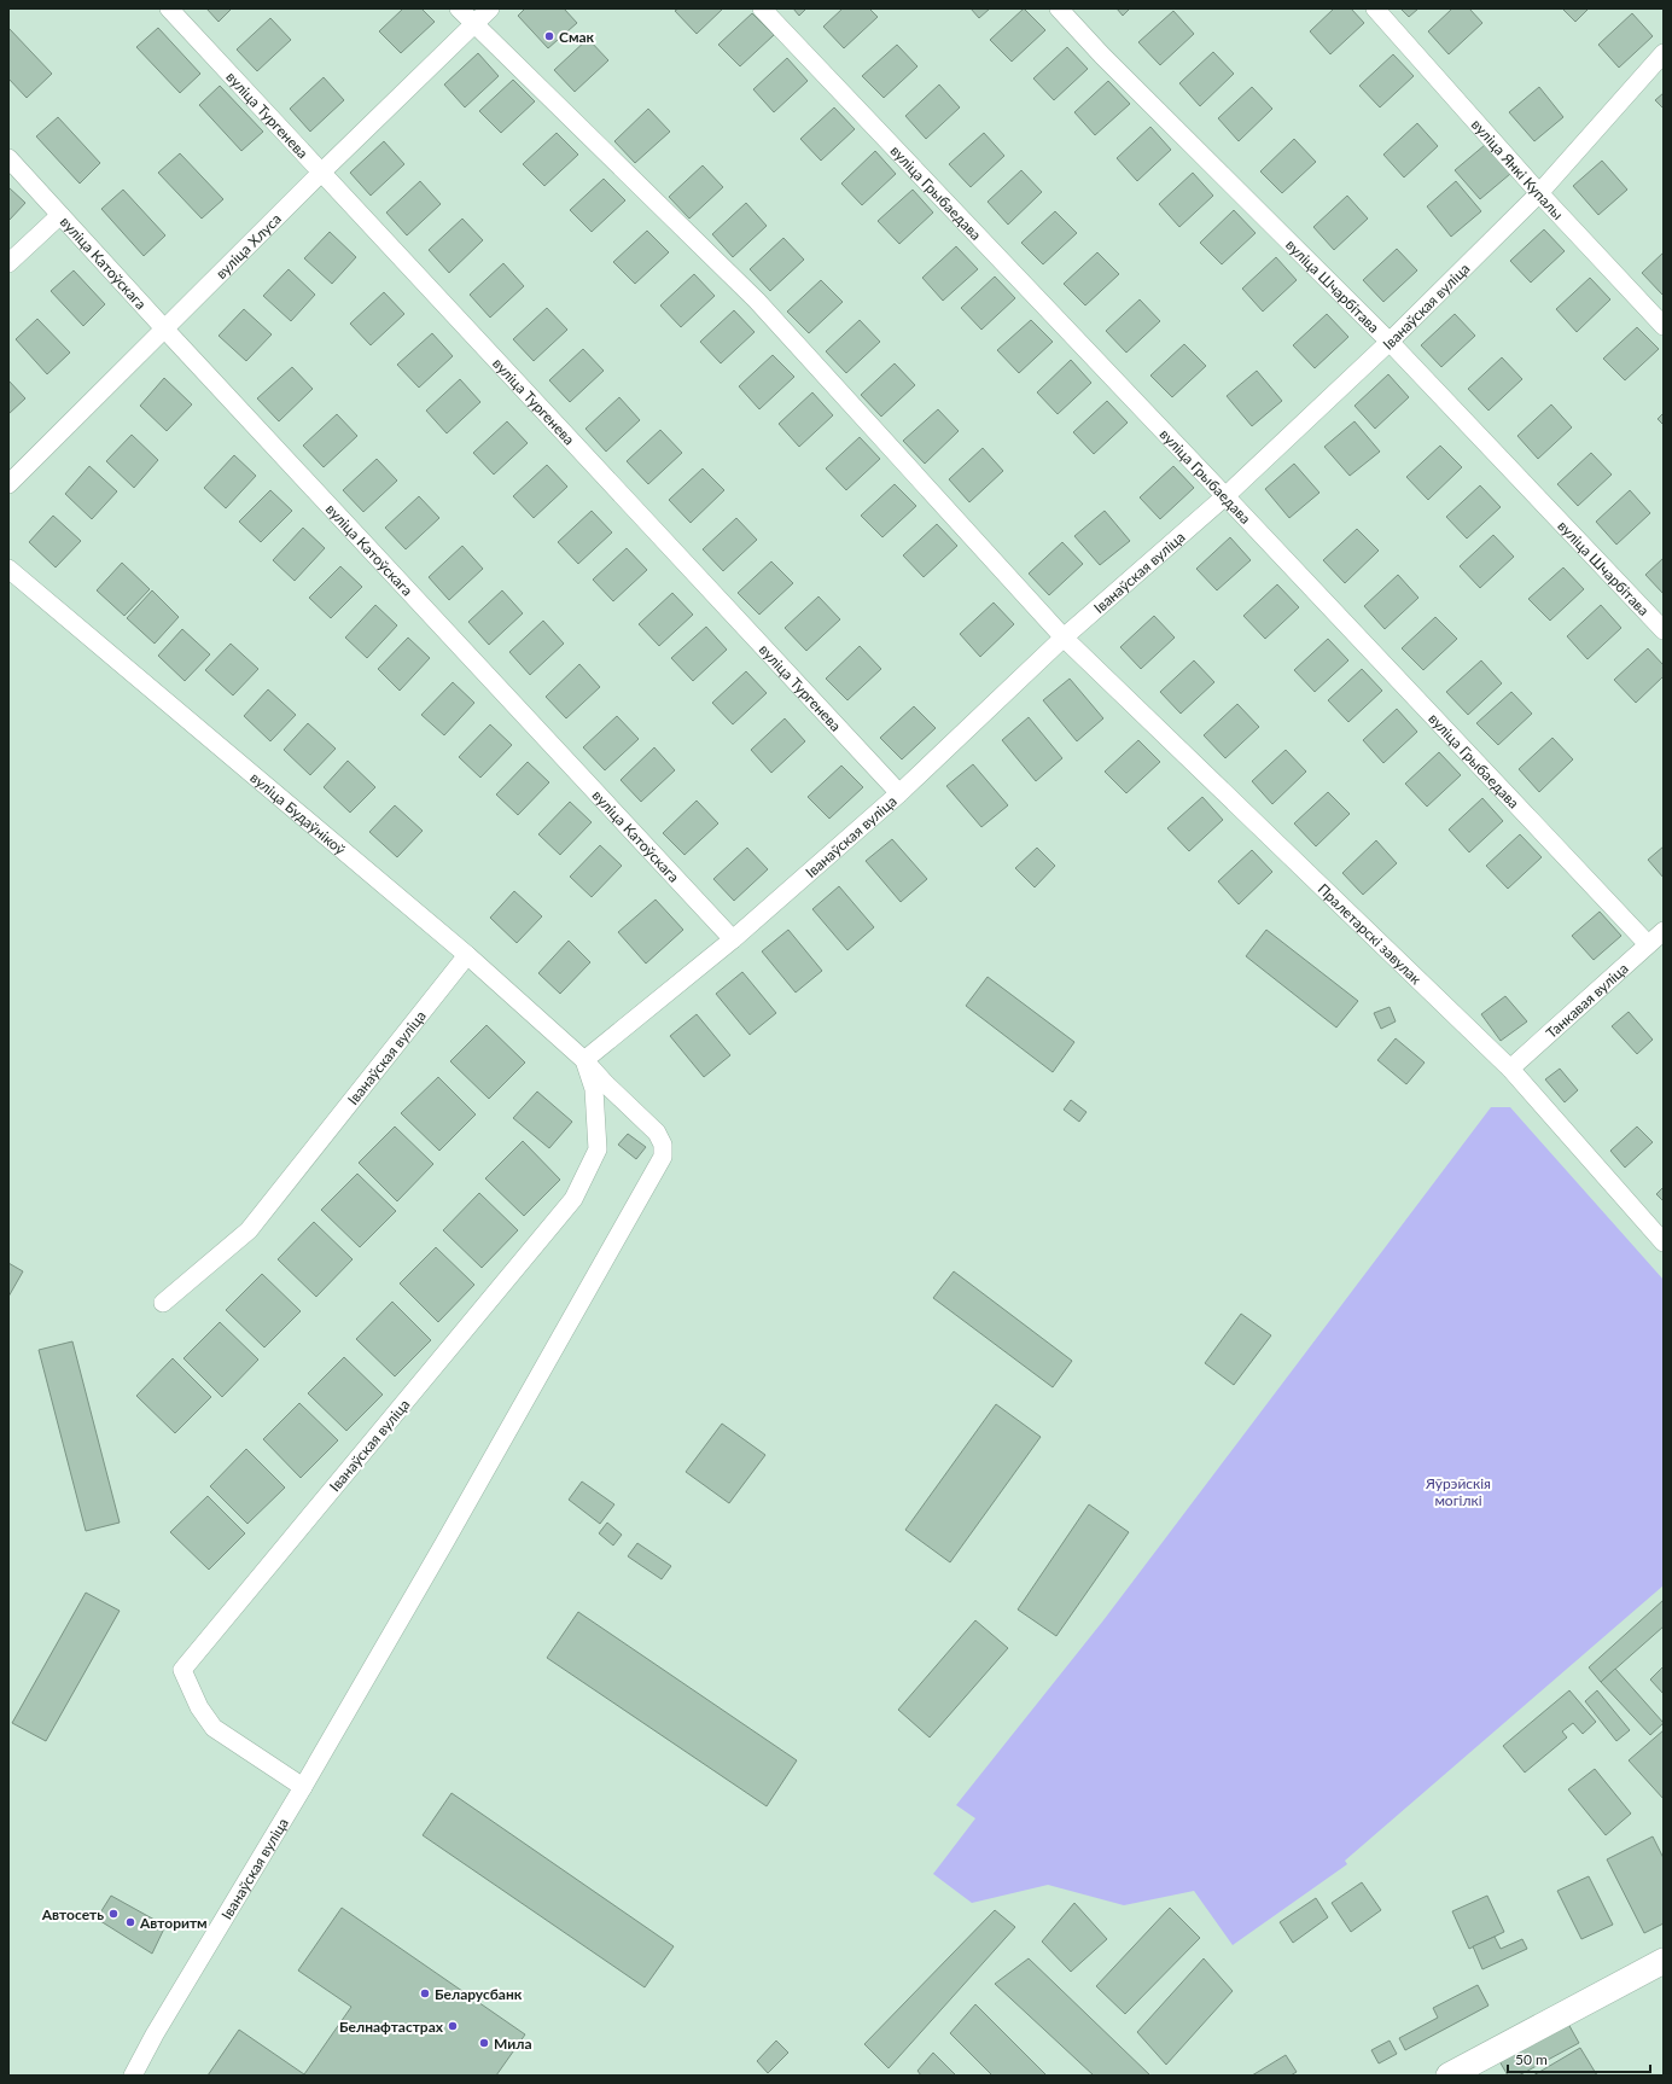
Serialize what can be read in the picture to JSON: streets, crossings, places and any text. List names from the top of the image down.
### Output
{
  "streets": {
    "street": [
      "вуліца Тургенева",
      "вуліца Янкі Купалы",
      "вуліца Грыбаедава",
      "вуліца Хлуса",
      "вуліца Катоўскага",
      "вуліца Шчарбітава",
      "Іванаўская вуліца",
      "вуліца Будаўнікоў",
      "Пралетарскі завулак",
      "Танкавая вуліца"
    ]
  },
  "crossings": [
    ["вуліца Тургенева", "вуліца Хлуса"],
    ["вуліца Тургенева", "Іванаўская вуліца"],
    ["вуліца Янкі Купалы", "Іванаўская вуліца"],
    ["вуліца Грыбаедава", "Іванаўская вуліца"],
    ["вуліца Грыбаедава", "Танкавая вуліца"],
    ["вуліца Хлуса", "вуліца Катоўскага"],
    ["вуліца Хлуса", "Пралетарскі завулак"],
    ["вуліца Катоўскага", "Іванаўская вуліца"],
    ["вуліца Шчарбітава", "Іванаўская вуліца"],
    ["Іванаўская вуліца", "вуліца Будаўнікоў"],
    ["Іванаўская вуліца", "Пралетарскі завулак"],
    ["Пралетарскі завулак", "Танкавая вуліца"]
  ],
  "parks": ["Яўрэйскія могілкі"],
  "places": [
    "Смак",
    "Автосеть",
    "Авторитм",
    "Беларусбанк",
    "Белнафтастрах",
    "Мила"
  ],
  "scale_bar": "50 m"
}
